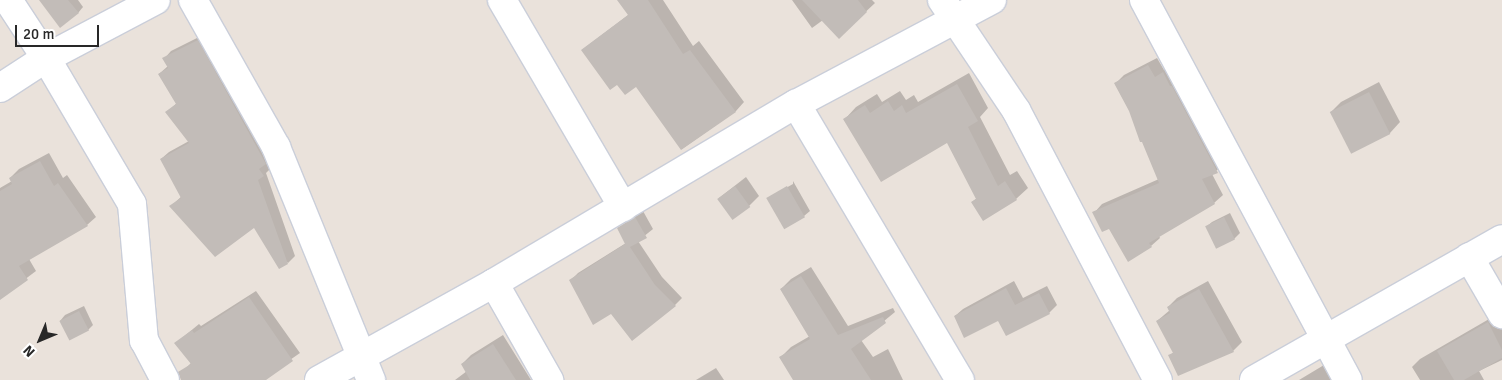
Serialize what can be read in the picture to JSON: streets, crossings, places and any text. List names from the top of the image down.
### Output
{
  "scale_bar": "20 m",
  "north": "bottom left"
}
